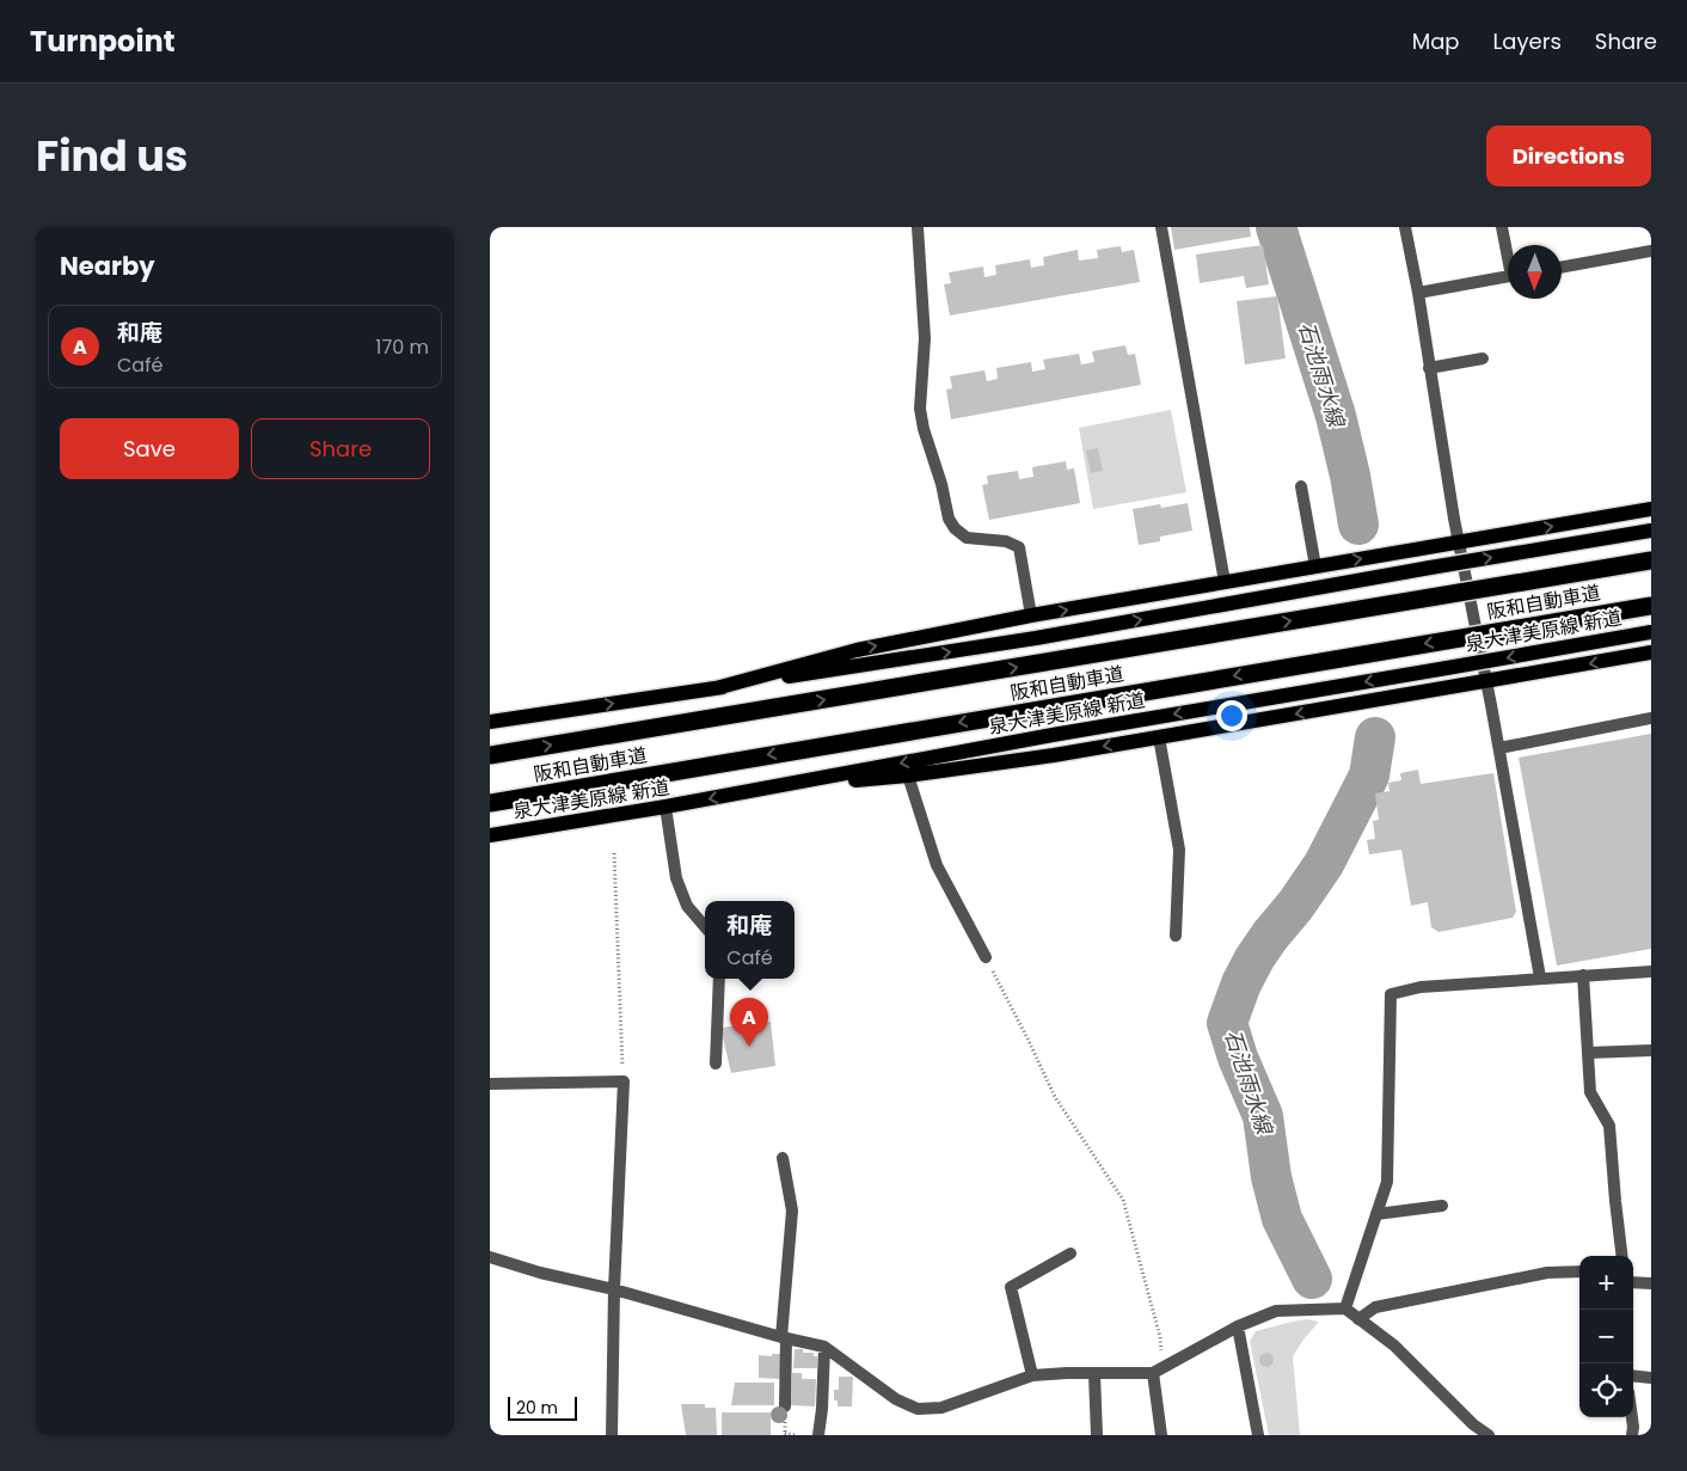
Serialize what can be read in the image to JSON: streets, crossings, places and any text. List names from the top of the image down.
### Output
{
  "streets": {
    "highway": ["阪和自動車道"],
    "main road": ["泉大津美原線 新道"]
  },
  "water": ["石池雨水線"],
  "scale_bar": "20 m",
  "north": "bottom",
  "page": {
    "header": "Turnpoint",
    "nav": ["Map", "Layers", "Share"],
    "title": "Find us",
    "buttons": [
      "Directions",
      ["Save", "Share"]
    ],
    "heading": "Nearby",
    "list": [
      {
        "mark": "A",
        "name": "和庵",
        "note": "Café",
        "value": "170 m"
      }
    ],
    "popup": ["和庵", "Café"],
    "pins": "A",
    "map_buttons": ["+", "−"],
    "scale": "20 m"
  }
}
